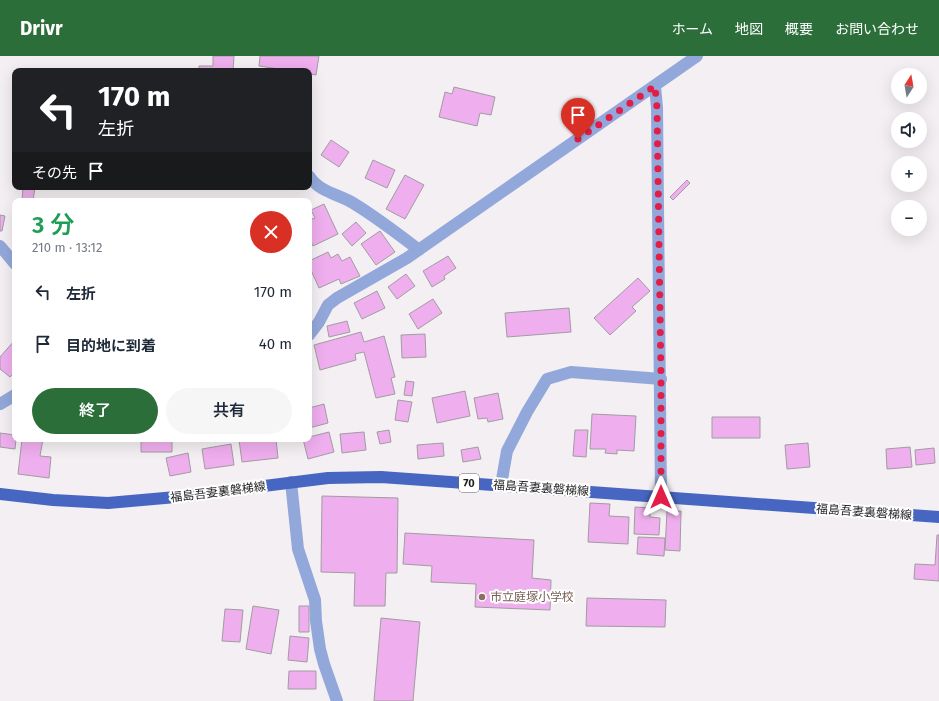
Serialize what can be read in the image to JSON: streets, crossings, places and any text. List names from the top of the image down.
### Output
{
  "streets": {
    "main road": ["70", "福島吾妻裏磐梯線"]
  },
  "places": ["市立庭塚小学校"],
  "north": "top",
  "page": {
    "header": "Drivr",
    "nav": [
      "ホーム",
      "地図",
      "概要",
      "お問い合わせ"
    ],
    "map_buttons": ["+", "−"],
    "turn": ["170 m", "左折"],
    "then": "その先",
    "heading": ["3 分", "210 m · 13:12"],
    "list": [
      {
        "name": "左折",
        "value": "170 m"
      },
      {
        "name": "目的地に到着",
        "value": "40 m"
      }
    ],
    "buttons": ["終了", "共有"]
  }
}
